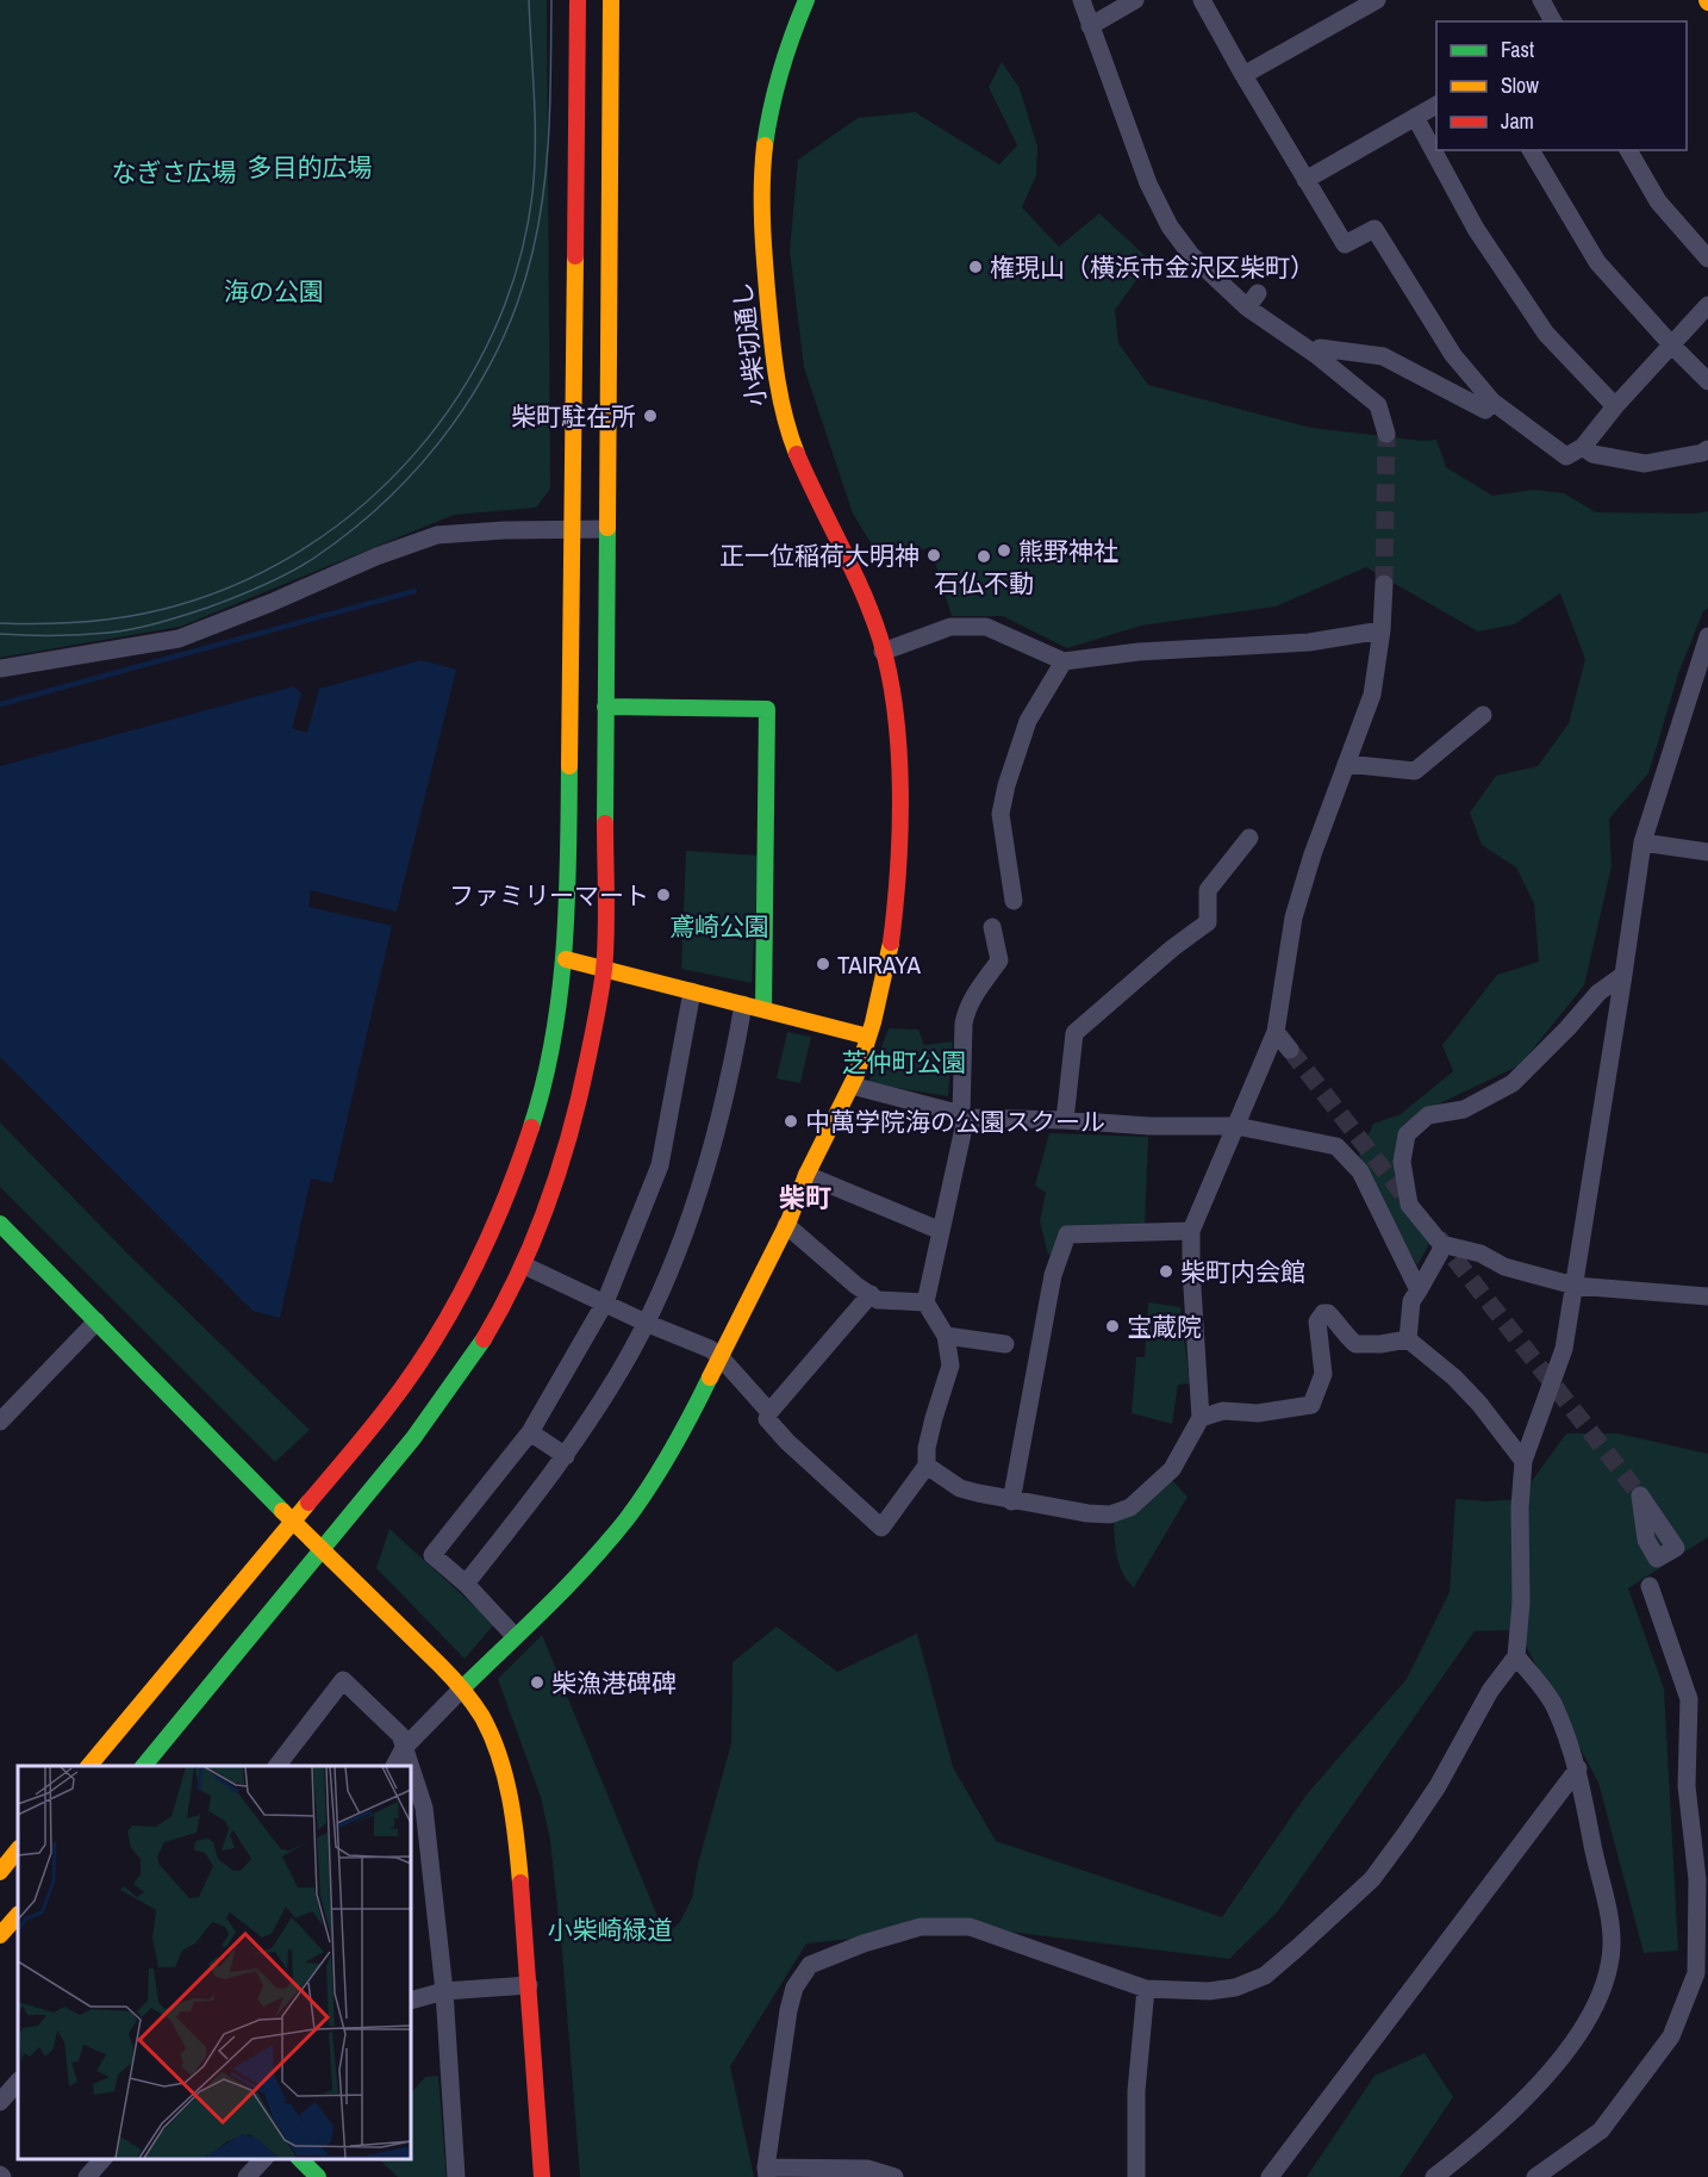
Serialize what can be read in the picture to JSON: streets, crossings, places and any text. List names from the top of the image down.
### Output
{
  "streets": {
    "street": ["小柴切通し"]
  },
  "districts": ["柴町"],
  "parks": [
    "多目的広場",
    "なぎさ広場",
    "海の公園",
    "鳶崎公園",
    "芝仲町公園",
    "小柴崎緑道"
  ],
  "places": [
    "権現山（横浜市金沢区柴町）",
    "柴町駐在所",
    "熊野神社",
    "正一位稲荷大明神",
    "石仏不動",
    "ファミリーマート",
    "TAIRAYA",
    "中萬学院海の公園スクール",
    "柴町内会館",
    "宝蔵院",
    "柴漁港碑碑"
  ],
  "legend": ["Fast", "Slow", "Jam"]
}
